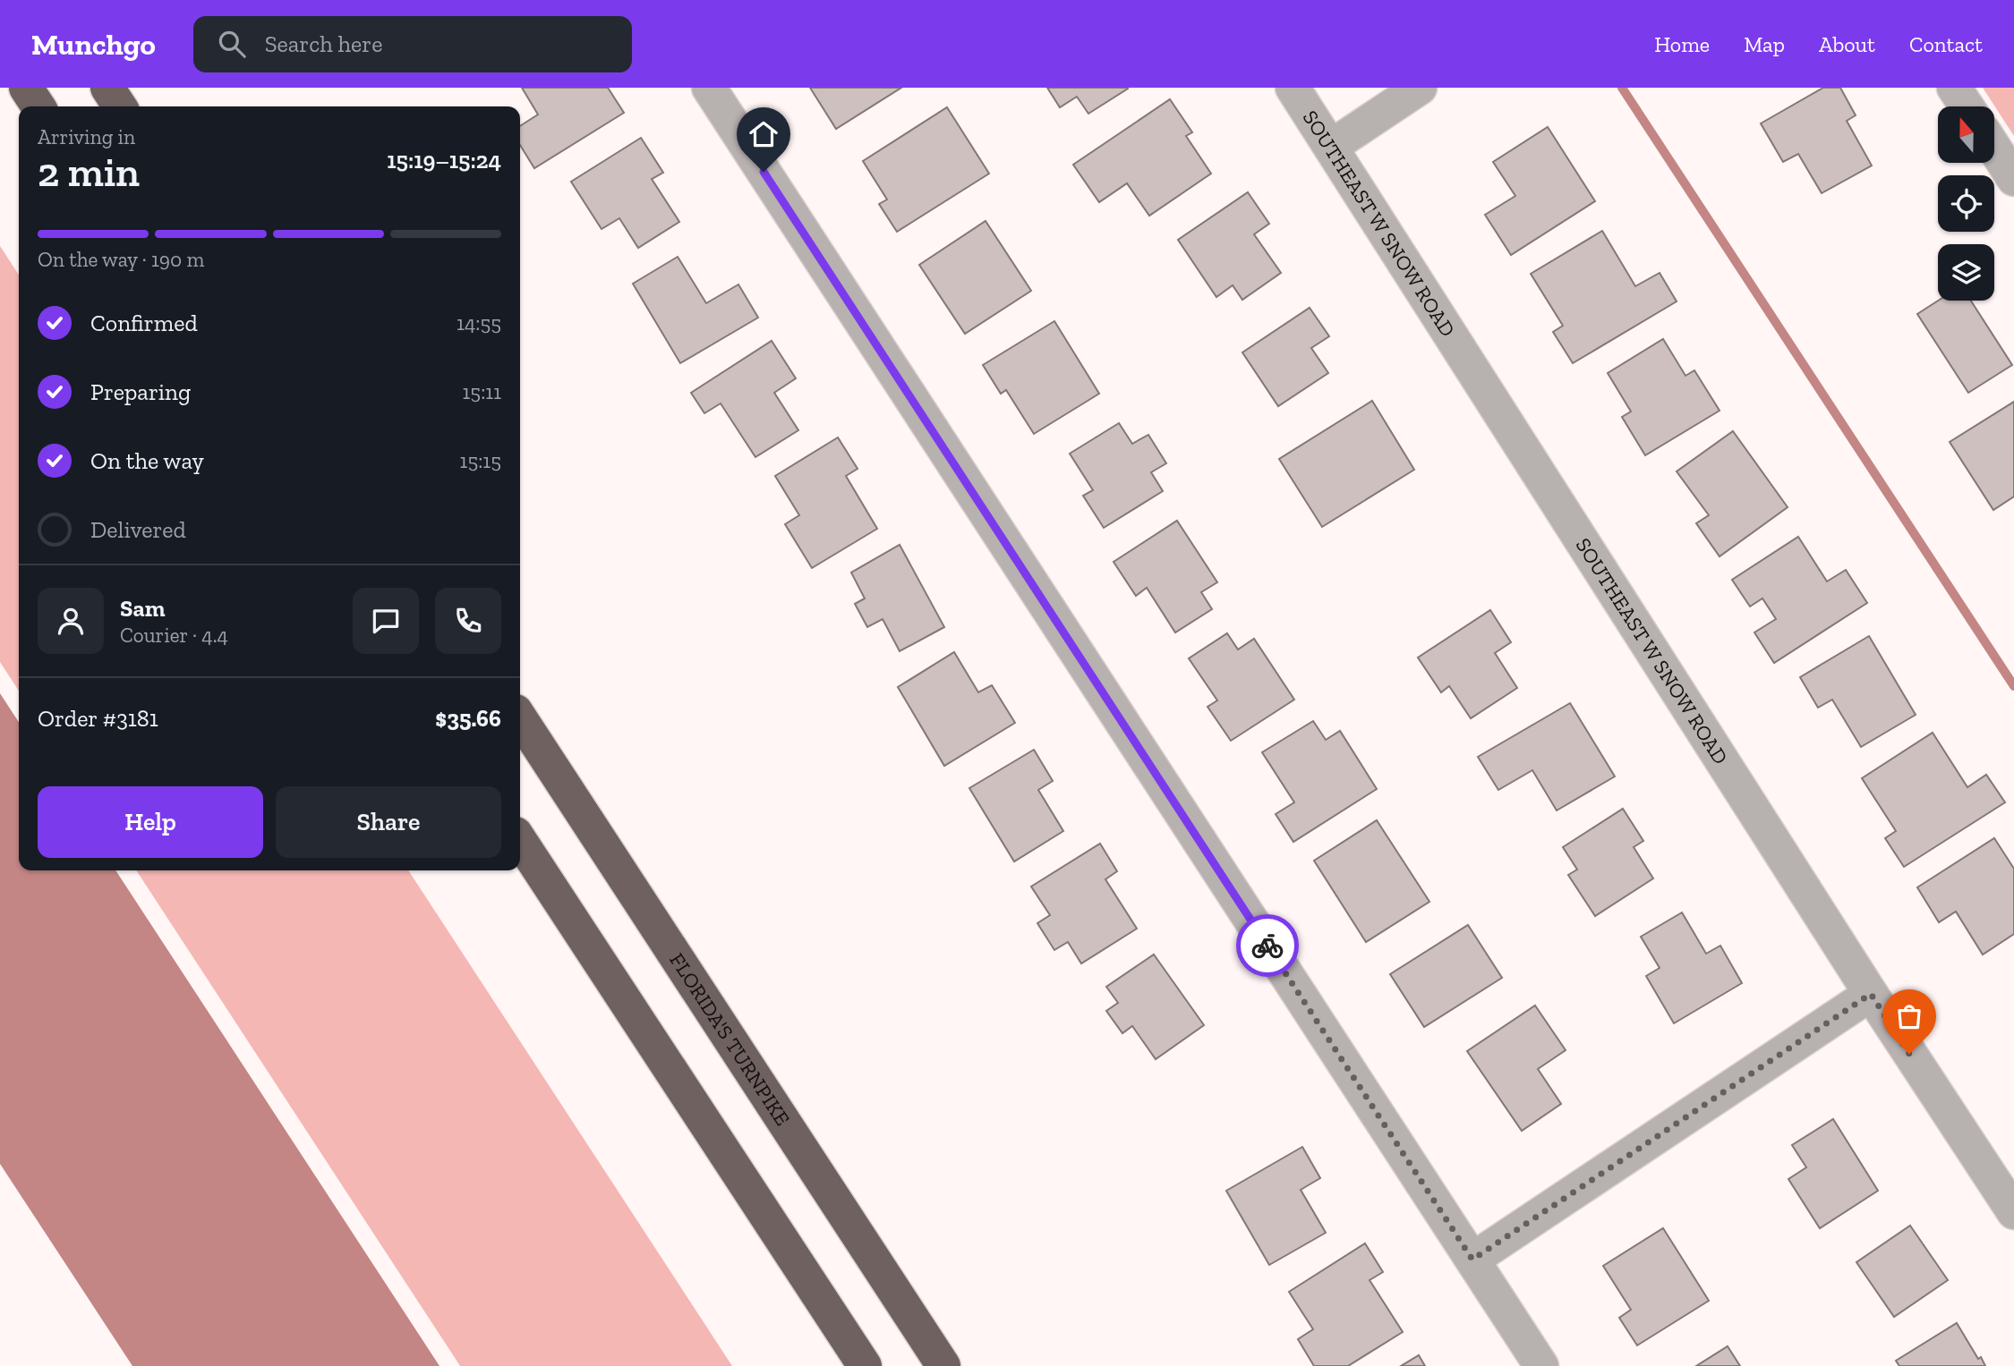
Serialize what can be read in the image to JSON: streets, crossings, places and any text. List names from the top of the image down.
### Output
{
  "streets": {
    "highway": ["FLORIDA'S TURNPIKE"],
    "street": ["SOUTHEAST W SNOW ROAD"]
  },
  "north": "top",
  "page": {
    "header": "Munchgo",
    "search": "Search here",
    "nav": [
      "Home",
      "Map",
      "About",
      "Contact"
    ],
    "heading": ["2 min", "Arriving in", "15:19–15:24"],
    "panel": [
      "Sam",
      "Courier · 4.4",
      "Order #3181",
      "$35.66"
    ],
    "bar": "On the way · 190 m",
    "list": [
      ["Confirmed", "14:55"],
      ["Preparing", "15:11"],
      ["On the way", "15:15"],
      "Delivered"
    ],
    "buttons": ["Help", "Share"]
  }
}
